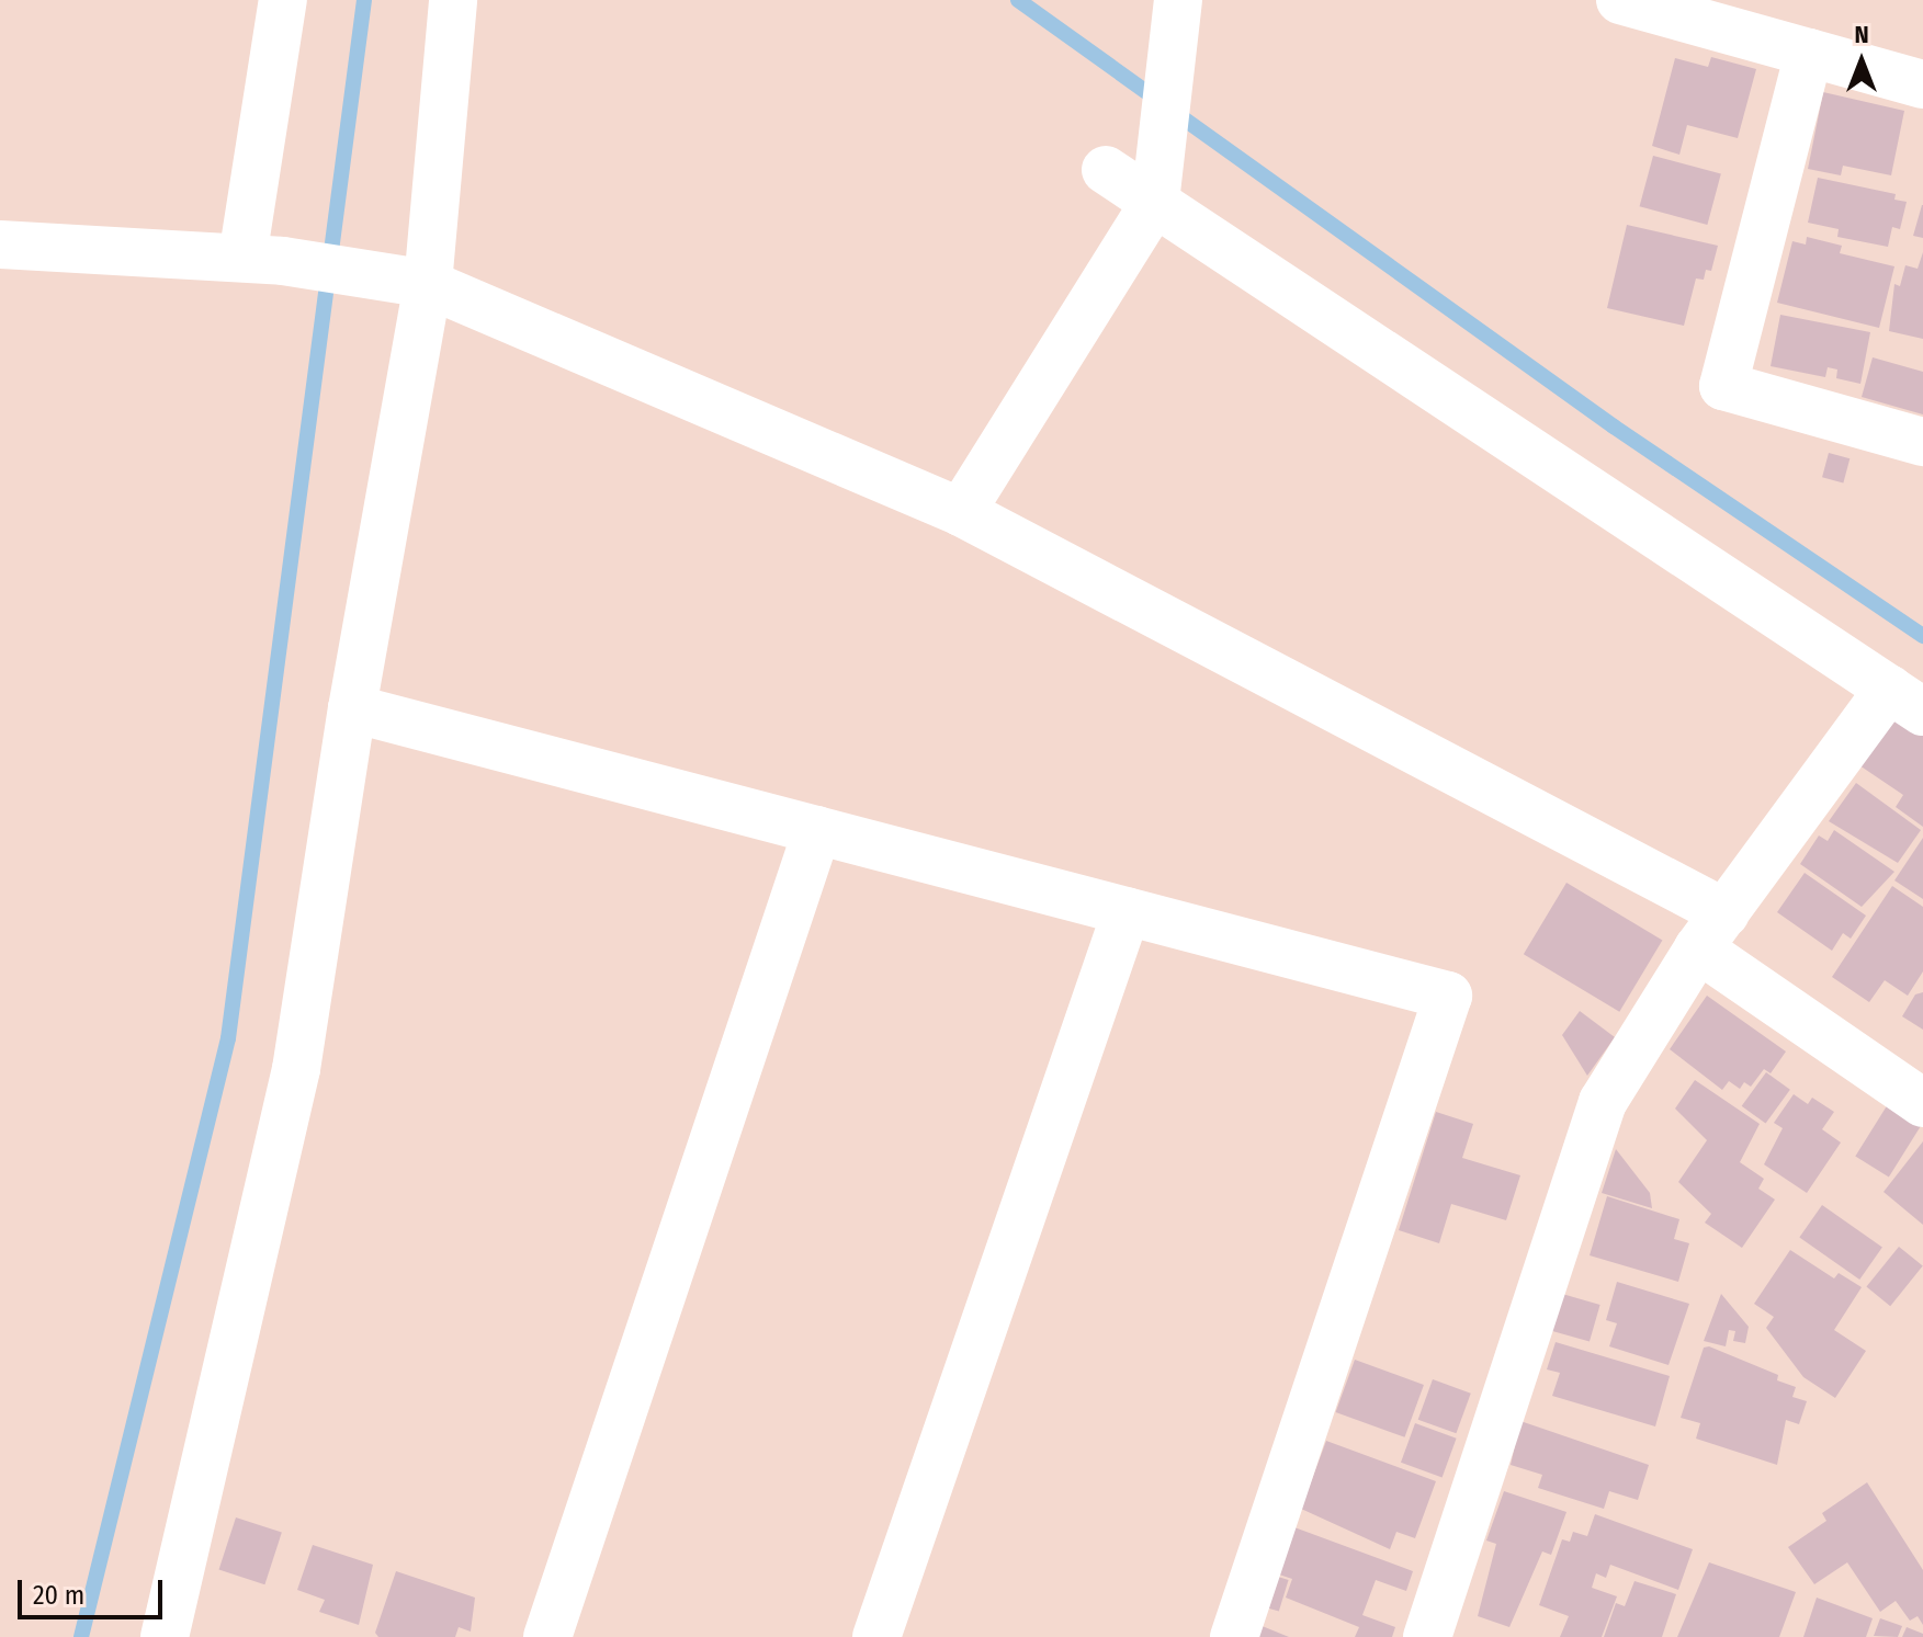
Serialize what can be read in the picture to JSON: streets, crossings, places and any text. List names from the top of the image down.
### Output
{
  "scale_bar": "20 m",
  "north": "top"
}
